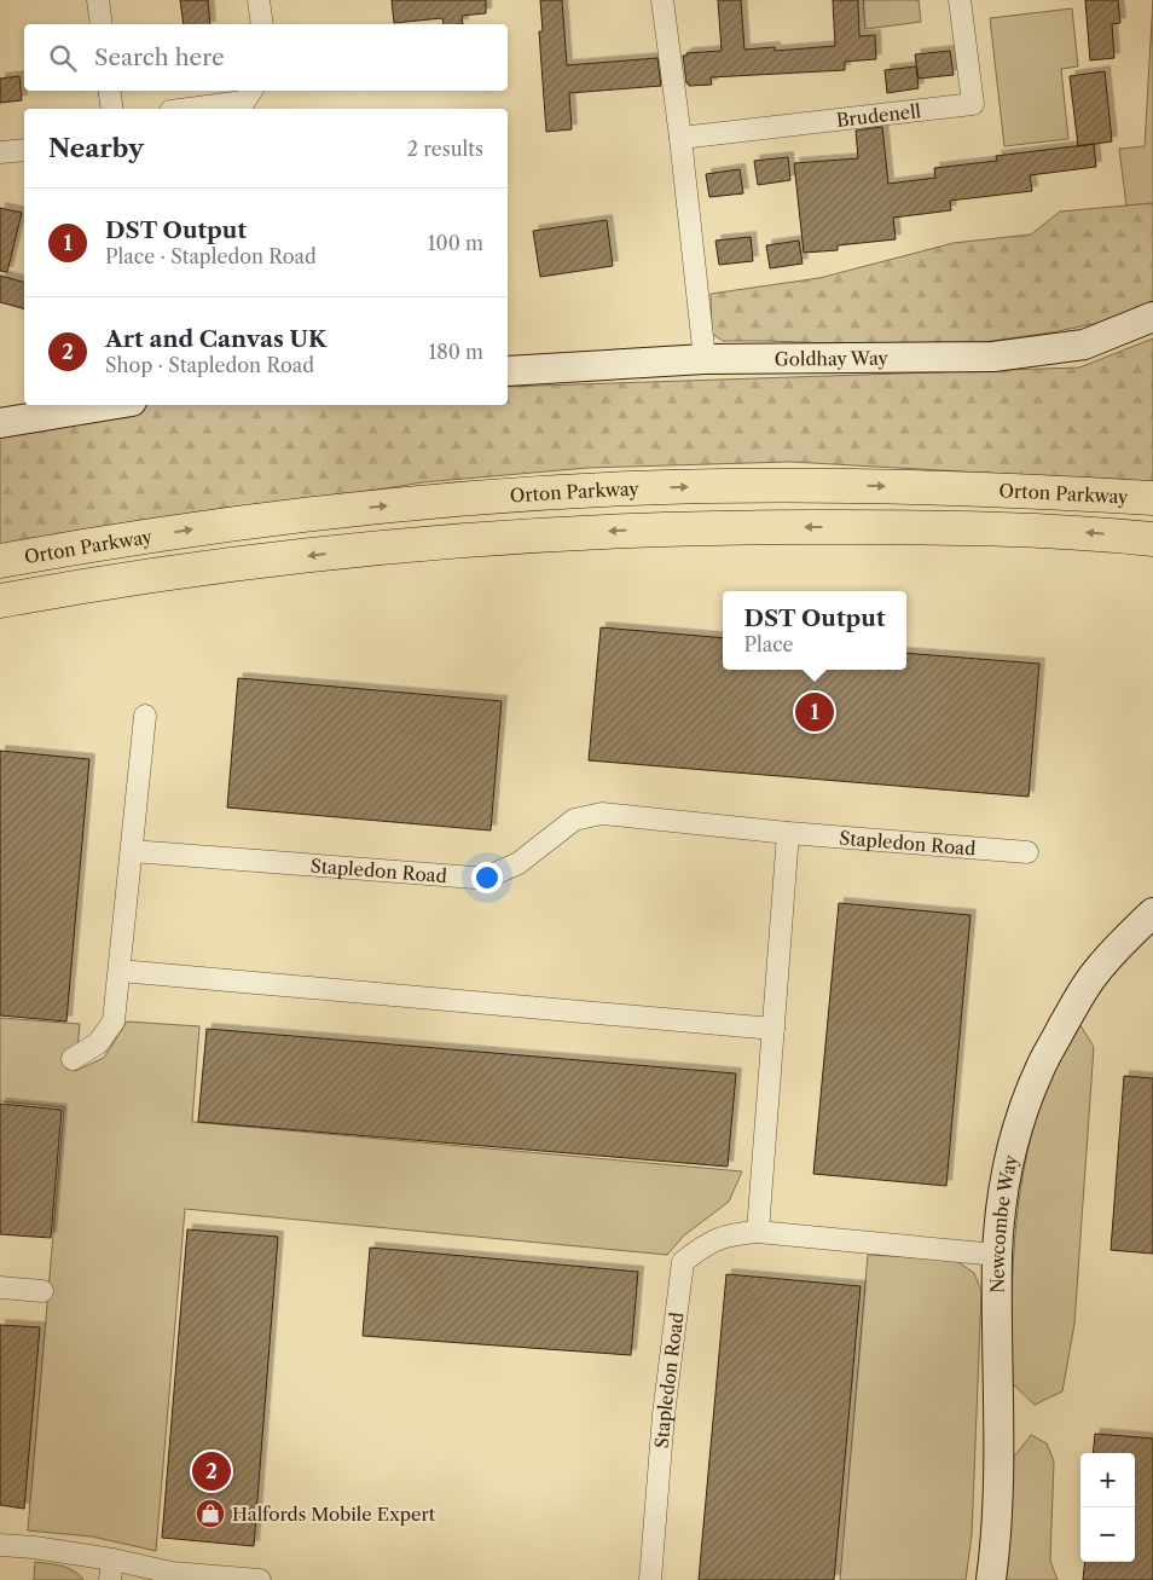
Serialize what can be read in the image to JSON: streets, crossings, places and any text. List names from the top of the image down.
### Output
{
  "streets": {
    "main road": ["Orton Parkway"],
    "street": [
      "Brudenell",
      "Goldhay Way",
      "Stapledon Road",
      "Newcombe Way"
    ]
  },
  "crossings": [
    ["Stapledon Road", "Newcombe Way"]
  ],
  "places": {
    "shop": ["Halfords Mobile Expert"]
  },
  "page": {
    "search": "Search here",
    "heading": ["Nearby", "2 results"],
    "list": [
      {
        "mark": "1",
        "name": "DST Output",
        "note": "Place · Stapledon Road",
        "value": "100 m"
      },
      {
        "mark": "2",
        "name": "Art and Canvas UK",
        "note": "Shop · Stapledon Road",
        "value": "180 m"
      }
    ],
    "popup": ["DST Output", "Place"],
    "pins": ["1", "2"],
    "map_buttons": ["+", "−"]
  }
}
